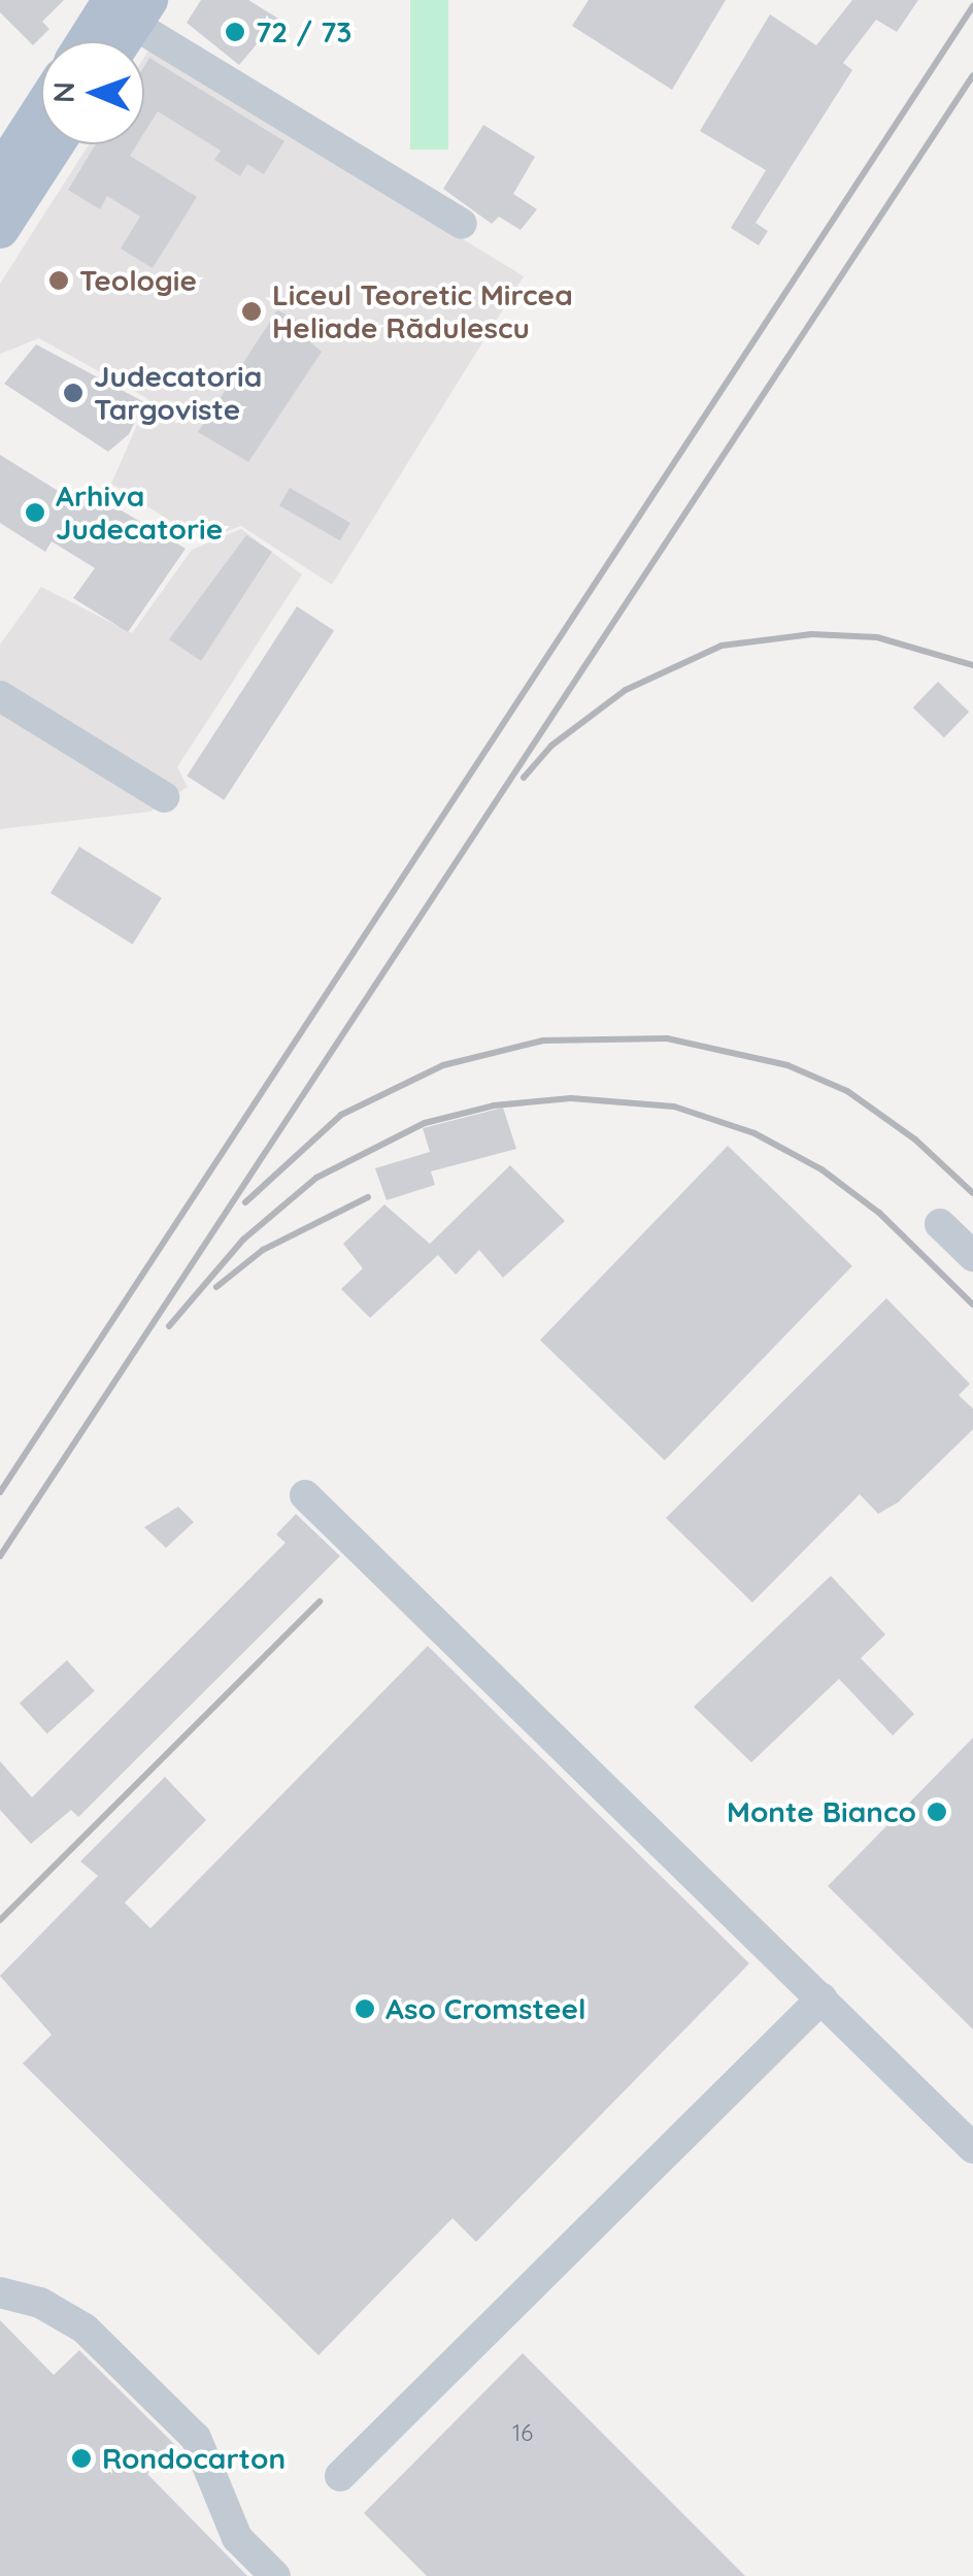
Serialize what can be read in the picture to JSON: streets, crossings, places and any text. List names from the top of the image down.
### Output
{
  "places": [
    "72 / 73",
    "Teologie",
    "Liceul Teoretic Mircea Heliade Rădulescu",
    "Judecatoria Targoviste",
    "Arhiva Judecatorie",
    "Monte Bianco",
    "Aso Cromsteel",
    "Rondocarton"
  ],
  "house_numbers": ["16"],
  "north": "left"
}
